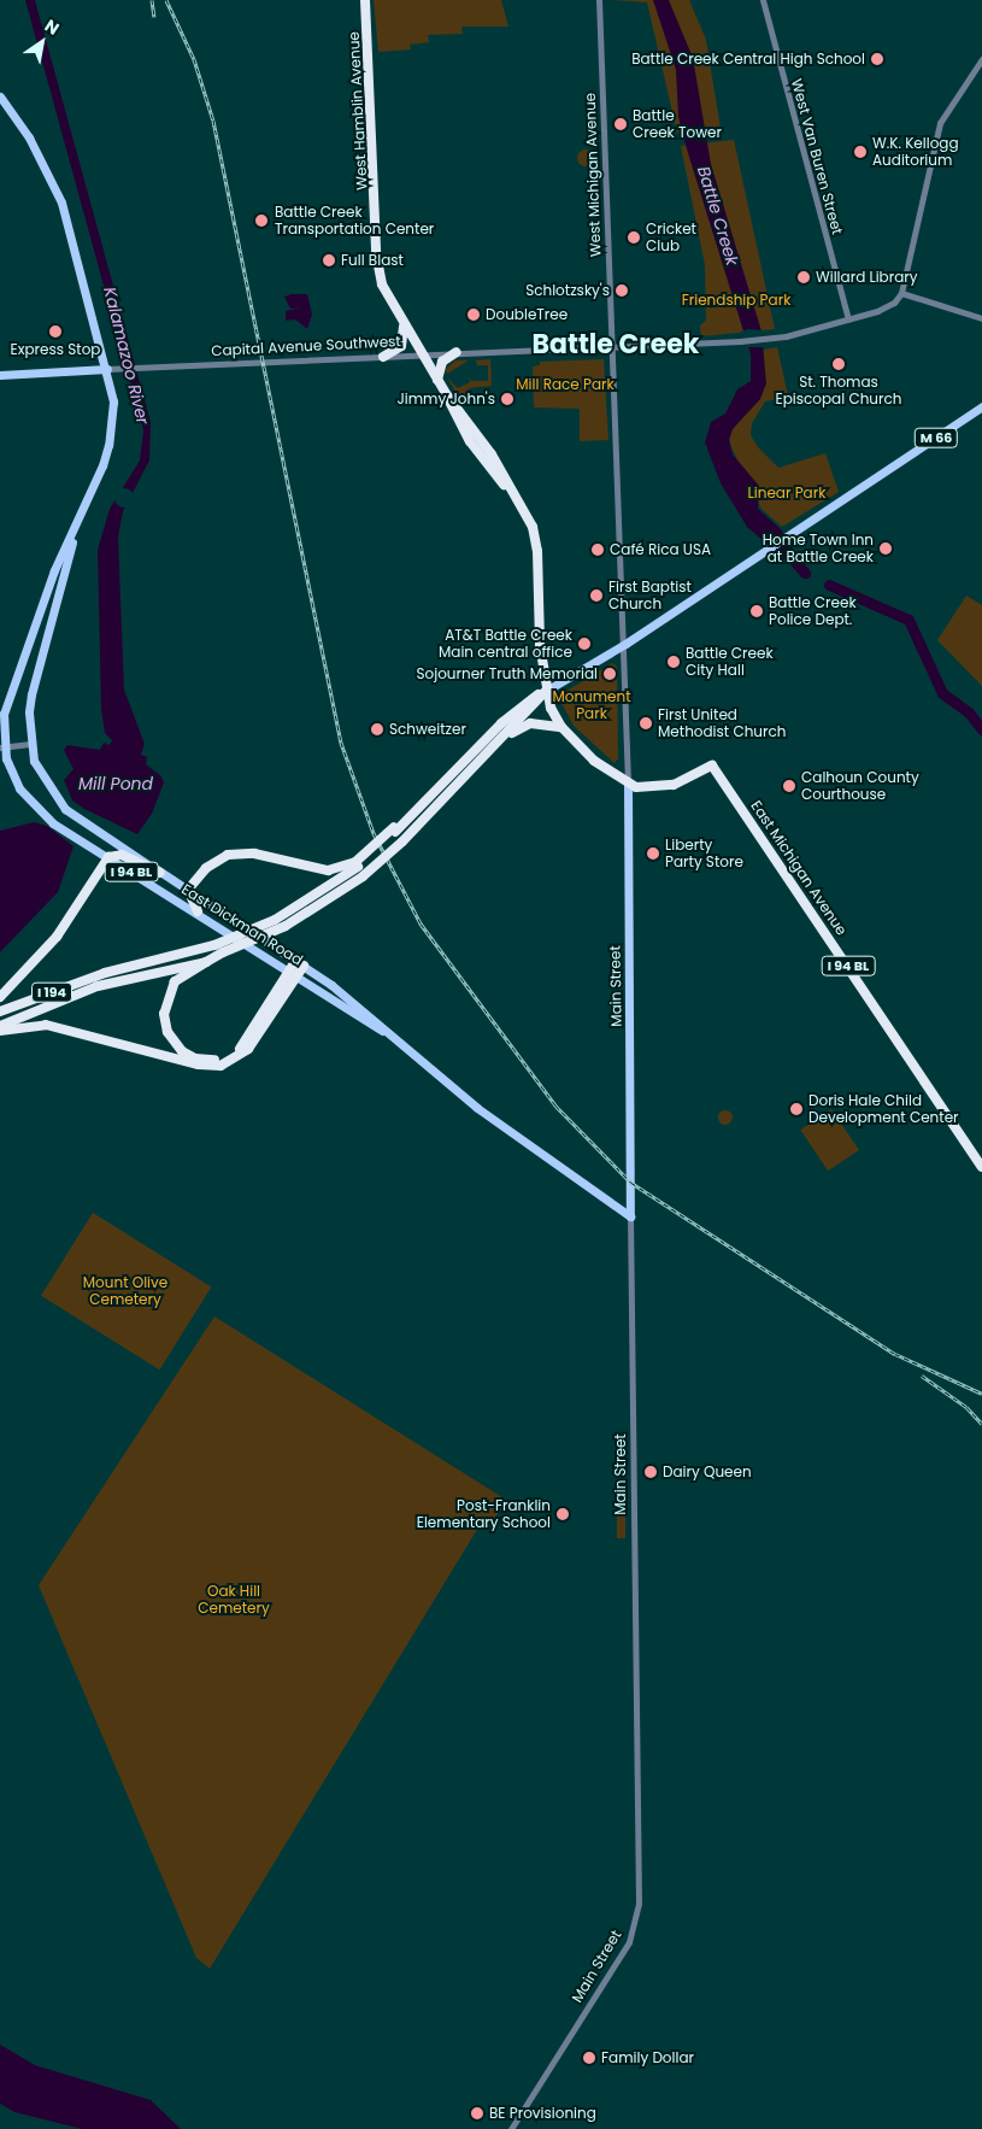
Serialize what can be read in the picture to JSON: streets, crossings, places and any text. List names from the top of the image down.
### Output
{
  "streets": {
    "highway": [
      "West Hamblin Avenue",
      "East Michigan Avenue",
      "I 94 BL",
      "I 194"
    ],
    "main road": [
      "Capital Avenue Southwest",
      "M 66",
      "East Dickman Road",
      "Main Street"
    ],
    "street": ["West Van Buren Street", "West Michigan Avenue"]
  },
  "crossings": [
    ["West Hamblin Avenue", "Capital Avenue Southwest"],
    ["West Hamblin Avenue", "M 66"],
    ["West Hamblin Avenue", "I 194"],
    ["West Van Buren Street", "Capital Avenue Southwest"],
    ["West Michigan Avenue", "Capital Avenue Southwest"],
    ["Capital Avenue Southwest", "I 94 BL"],
    ["Capital Avenue Southwest", "East Dickman Road"],
    ["M 66", "I 194"],
    ["East Michigan Avenue", "Main Street"],
    ["I 94 BL", "East Dickman Road"],
    ["East Dickman Road", "Main Street"]
  ],
  "districts": ["Battle Creek"],
  "water": ["Battle Creek", "Kalamazoo River", "Mill Pond"],
  "parks": [
    "Friendship Park",
    "Mill Race Park",
    "Linear Park",
    "Monument Park",
    "Mount Olive Cemetery",
    "Oak Hill Cemetery"
  ],
  "places": [
    "Battle Creek Central High School",
    "Battle Creek Tower",
    "W.K. Kellogg Auditorium",
    "Battle Creek Transportation Center",
    "Cricket Club",
    "Full Blast",
    "Willard Library",
    "Schlotzsky's",
    "DoubleTree",
    "Express Stop",
    "St. Thomas Episcopal Church",
    "Jimmy John's",
    "Home Town Inn at Battle Creek",
    "Café Rica USA",
    "First Baptist Church",
    "Battle Creek Police Dept.",
    "AT&T Battle Creek Main central office",
    "Battle Creek City Hall",
    "Sojourner Truth Memorial",
    "First United Methodist Church",
    "Schweitzer",
    "Calhoun County Courthouse",
    "Liberty Party Store",
    "Doris Hale Child Development Center",
    "Dairy Queen",
    "Post-Franklin Elementary School",
    "Family Dollar",
    "BE Provisioning"
  ],
  "north": "top right"
}
